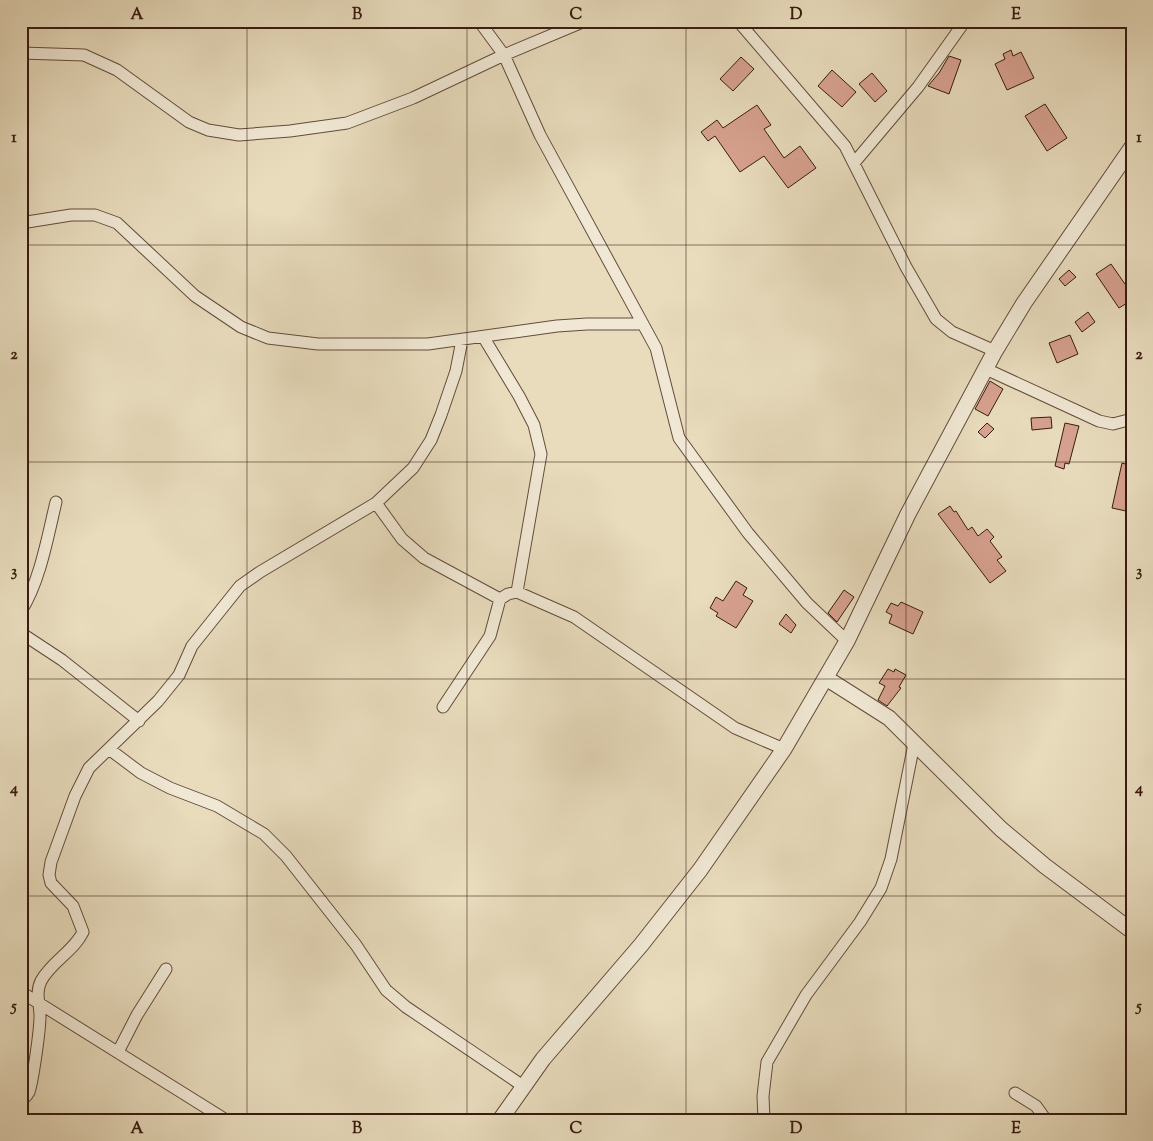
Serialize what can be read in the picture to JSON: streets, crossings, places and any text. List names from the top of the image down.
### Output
{
  "grid": {
    "columns": [
      "A",
      "B",
      "C",
      "D",
      "E"
    ],
    "rows": [
      "1",
      "2",
      "3",
      "4",
      "5"
    ]
  }
}
